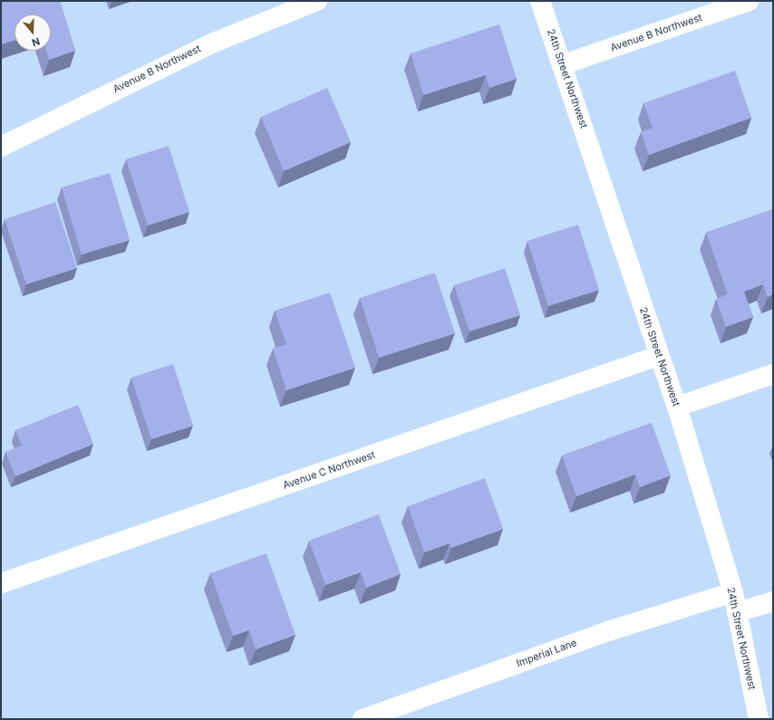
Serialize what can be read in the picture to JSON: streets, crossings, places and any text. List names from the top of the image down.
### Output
{
  "streets": {
    "street": [
      "Avenue B Northwest",
      "24th Street Northwest",
      "Avenue C Northwest",
      "Imperial Lane"
    ]
  },
  "crossings": [
    ["Avenue B Northwest", "24th Street Northwest"],
    ["24th Street Northwest", "Avenue C Northwest"],
    ["24th Street Northwest", "Imperial Lane"]
  ],
  "north": "bottom"
}
